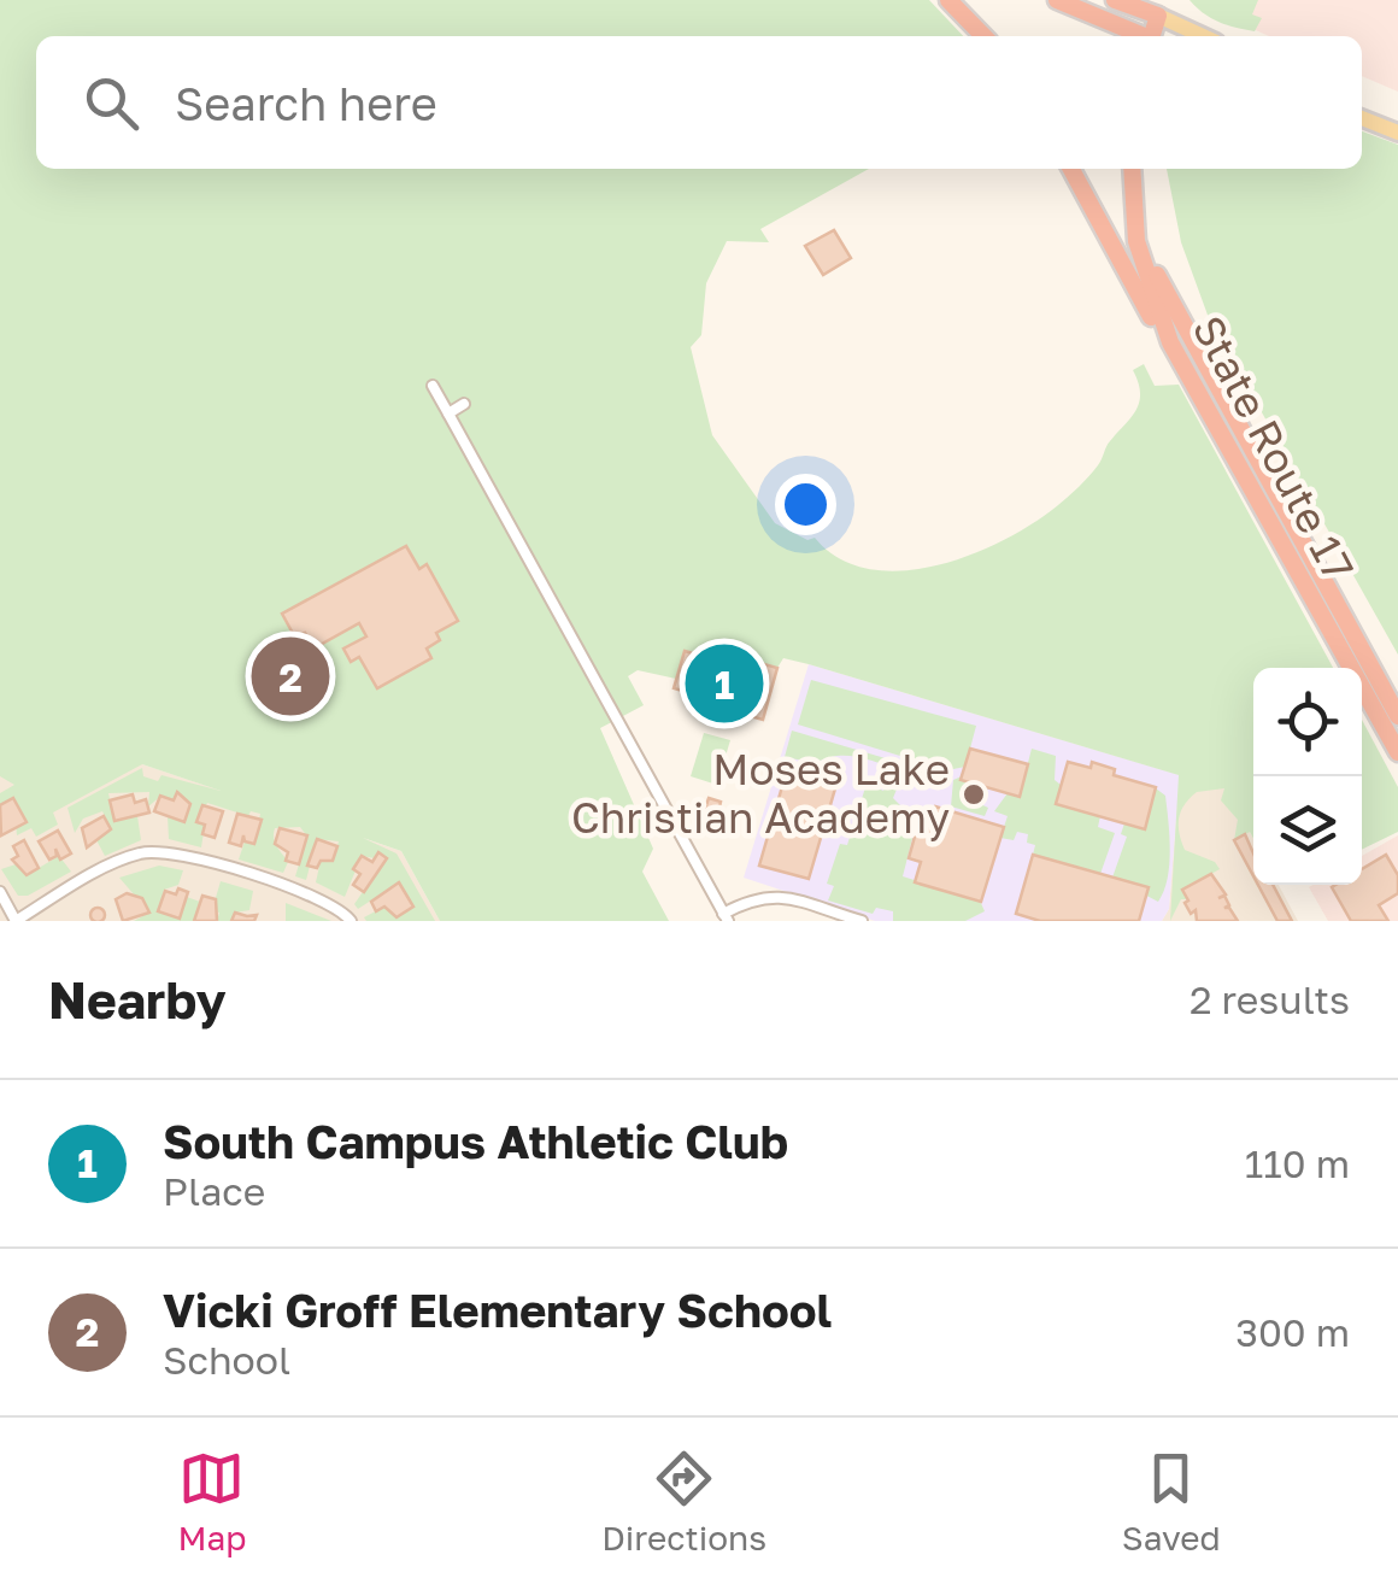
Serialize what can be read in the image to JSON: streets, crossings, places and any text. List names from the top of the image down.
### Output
{
  "streets": {
    "highway": ["State Route 17"]
  },
  "places": ["Moses Lake Christian Academy"],
  "page": {
    "search": "Search here",
    "pins": ["2", "1"],
    "heading": ["Nearby", "2 results"],
    "list": [
      {
        "mark": "1",
        "name": "South Campus Athletic Club",
        "note": "Place",
        "value": "110 m"
      },
      {
        "mark": "2",
        "name": "Vicki Groff Elementary School",
        "note": "School",
        "value": "300 m"
      }
    ],
    "nav": ["Map", "Directions", "Saved"]
  }
}
